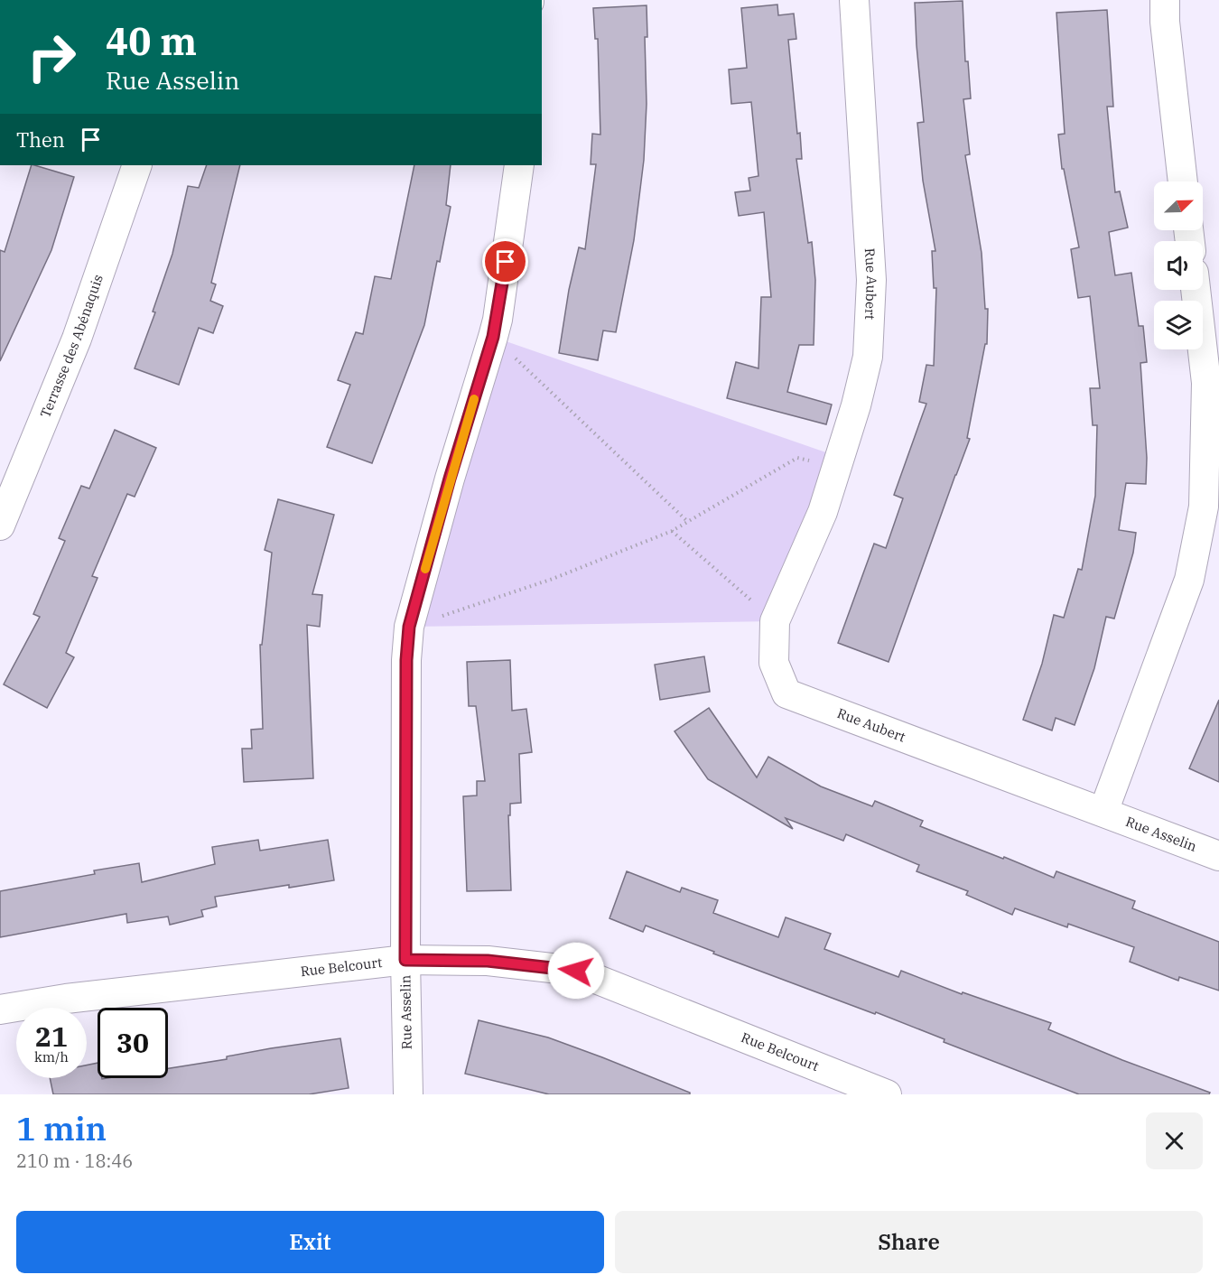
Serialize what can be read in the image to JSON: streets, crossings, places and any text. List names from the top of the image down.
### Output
{
  "streets": {
    "street": [
      "Rue Aubert",
      "Terrasse des Abénaquis",
      "Rue Asselin",
      "Rue Belcourt"
    ]
  },
  "crossings": [
    ["Rue Aubert", "Rue Asselin"],
    ["Rue Asselin", "Rue Belcourt"]
  ],
  "north": "top right",
  "page": {
    "turn": ["40 m", "Rue Asselin"],
    "then": "Then",
    "speed": "21 km/h",
    "limit": "30",
    "heading": ["1 min", "210 m · 18:46"],
    "buttons": ["Exit", "Share"]
  }
}
